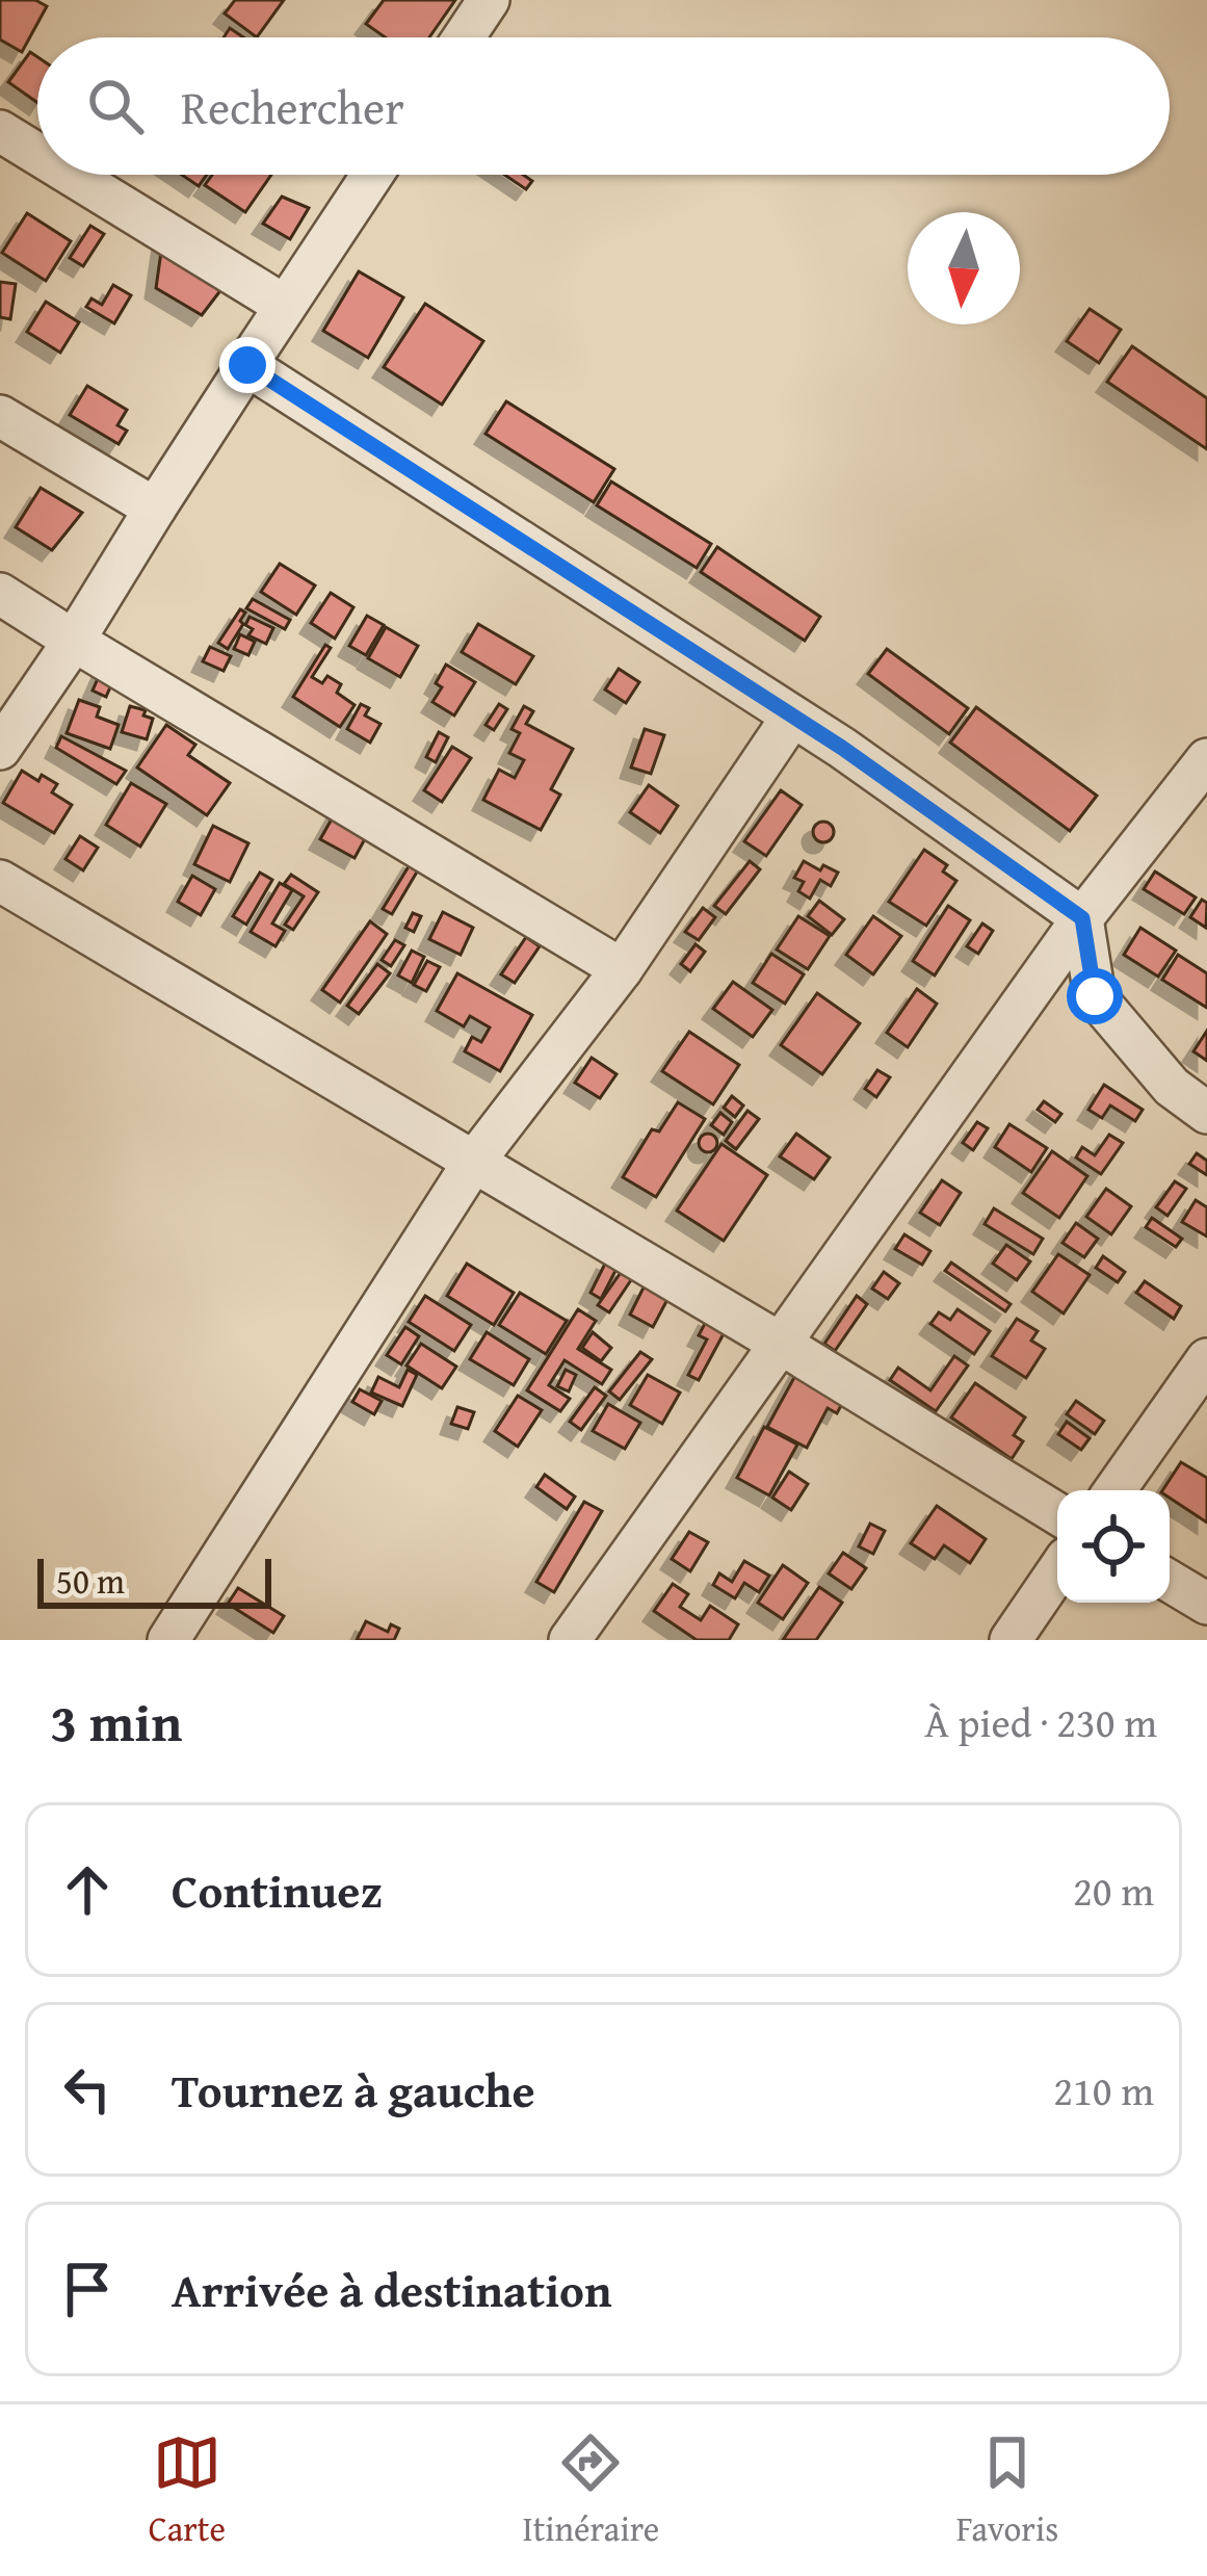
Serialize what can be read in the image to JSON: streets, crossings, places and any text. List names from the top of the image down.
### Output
{
  "scale_bar": "50 m",
  "north": "bottom",
  "page": {
    "search": "Rechercher",
    "scale": "50 m",
    "heading": ["3 min", "À pied · 230 m"],
    "list": [
      ["Continuez", "20 m"],
      ["Tournez à gauche", "210 m"],
      "Arrivée à destination"
    ],
    "nav": ["Carte", "Itinéraire", "Favoris"]
  }
}
